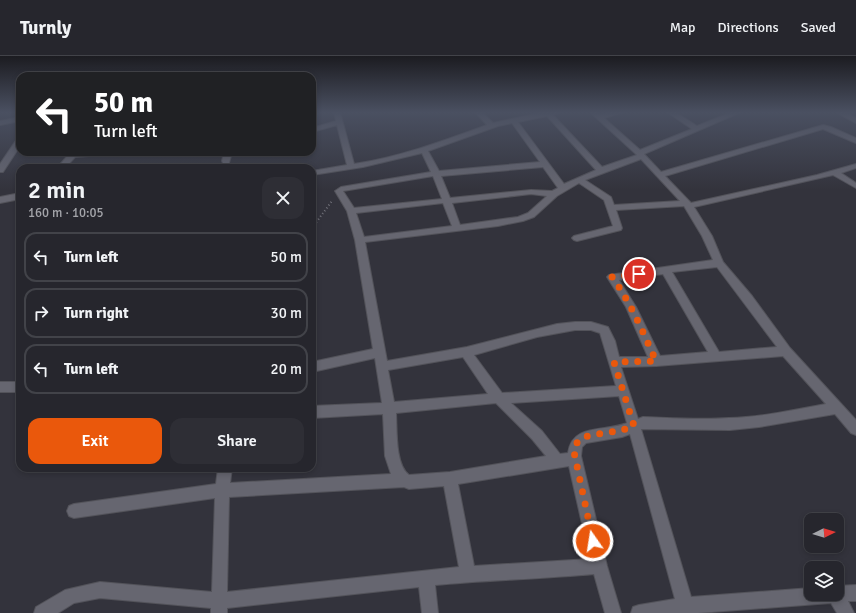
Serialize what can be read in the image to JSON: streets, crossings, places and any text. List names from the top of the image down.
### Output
{
  "north": "right",
  "page": {
    "header": "Turnly",
    "nav": ["Map", "Directions", "Saved"],
    "turn": ["50 m", "Turn left"],
    "heading": ["2 min", "160 m · 10:05"],
    "list": [
      {
        "name": "Turn left",
        "value": "50 m"
      },
      {
        "name": "Turn right",
        "value": "30 m"
      },
      {
        "name": "Turn left",
        "value": "20 m"
      }
    ],
    "buttons": ["Exit", "Share"]
  }
}
